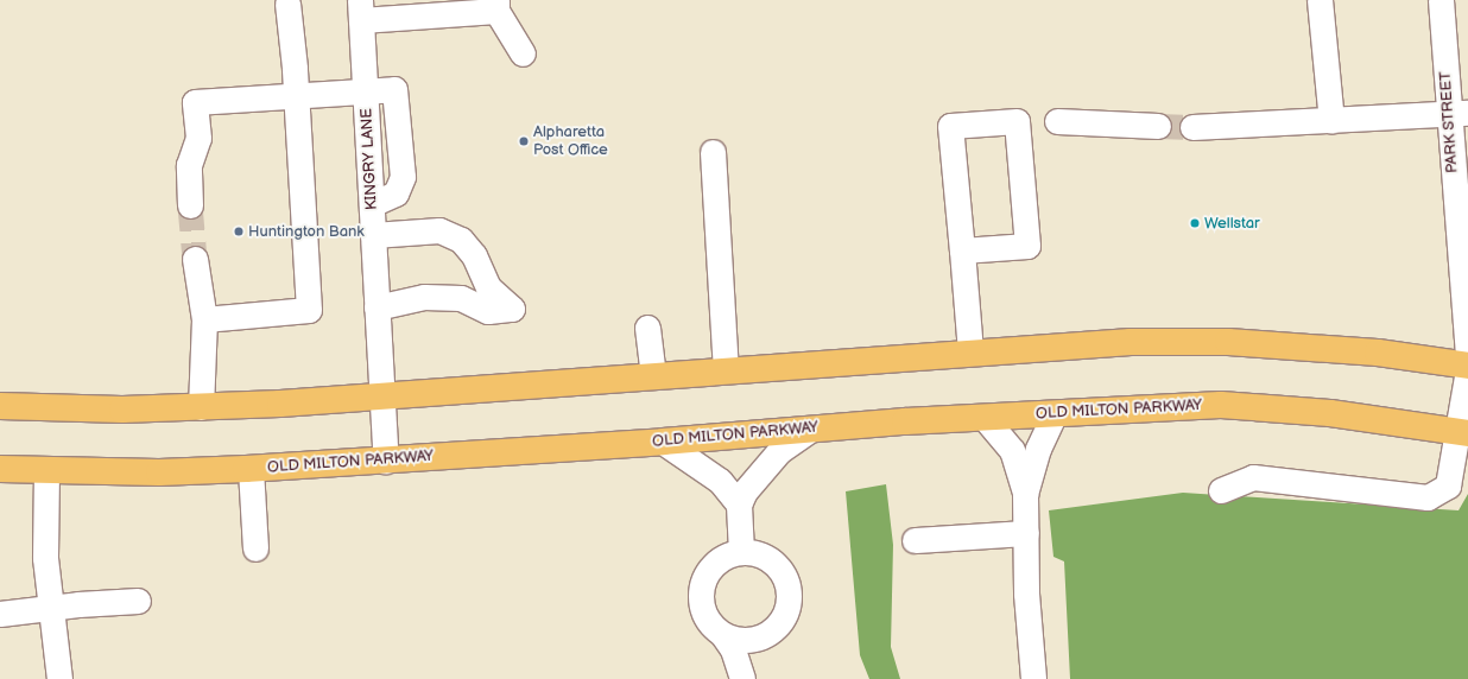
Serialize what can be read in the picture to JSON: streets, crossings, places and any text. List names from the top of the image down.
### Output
{
  "streets": {
    "highway": ["OLD MILTON PARKWAY"],
    "street": ["PARK STREET", "KINGRY LANE"]
  },
  "crossings": [
    ["KINGRY LANE", "OLD MILTON PARKWAY"]
  ],
  "places": ["Alpharetta Post Office", "Wellstar", "Huntington Bank"]
}
